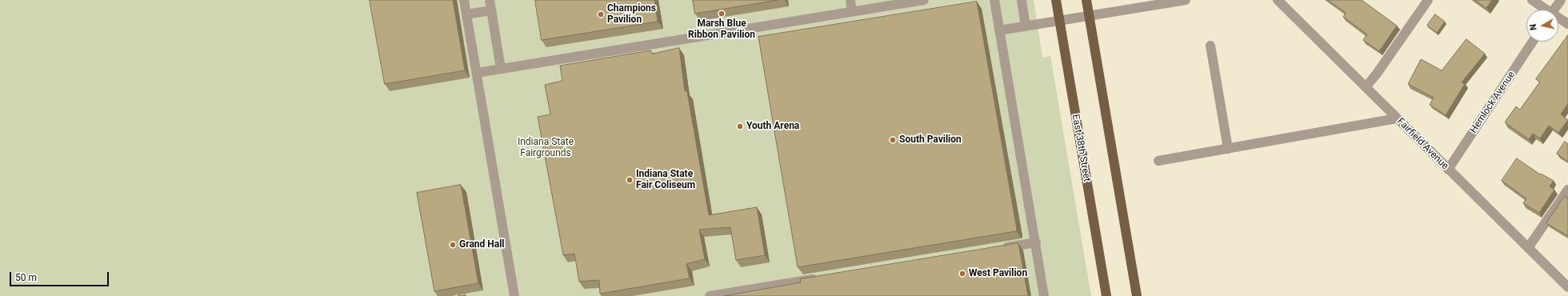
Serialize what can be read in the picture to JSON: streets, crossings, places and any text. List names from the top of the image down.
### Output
{
  "streets": {
    "main road": ["East 38th Street"],
    "street": ["Hemlock Avenue", "Fairfield Avenue"]
  },
  "crossings": [
    ["Hemlock Avenue", "Fairfield Avenue"]
  ],
  "parks": ["Indiana State Fairgrounds"],
  "places": [
    "Marsh Blue Ribbon Pavilion",
    "Champions Pavilion",
    "Youth Arena",
    "South Pavilion",
    "Indiana State Fair Coliseum",
    "Grand Hall",
    "West Pavilion"
  ],
  "scale_bar": "50 m",
  "north": "left"
}
